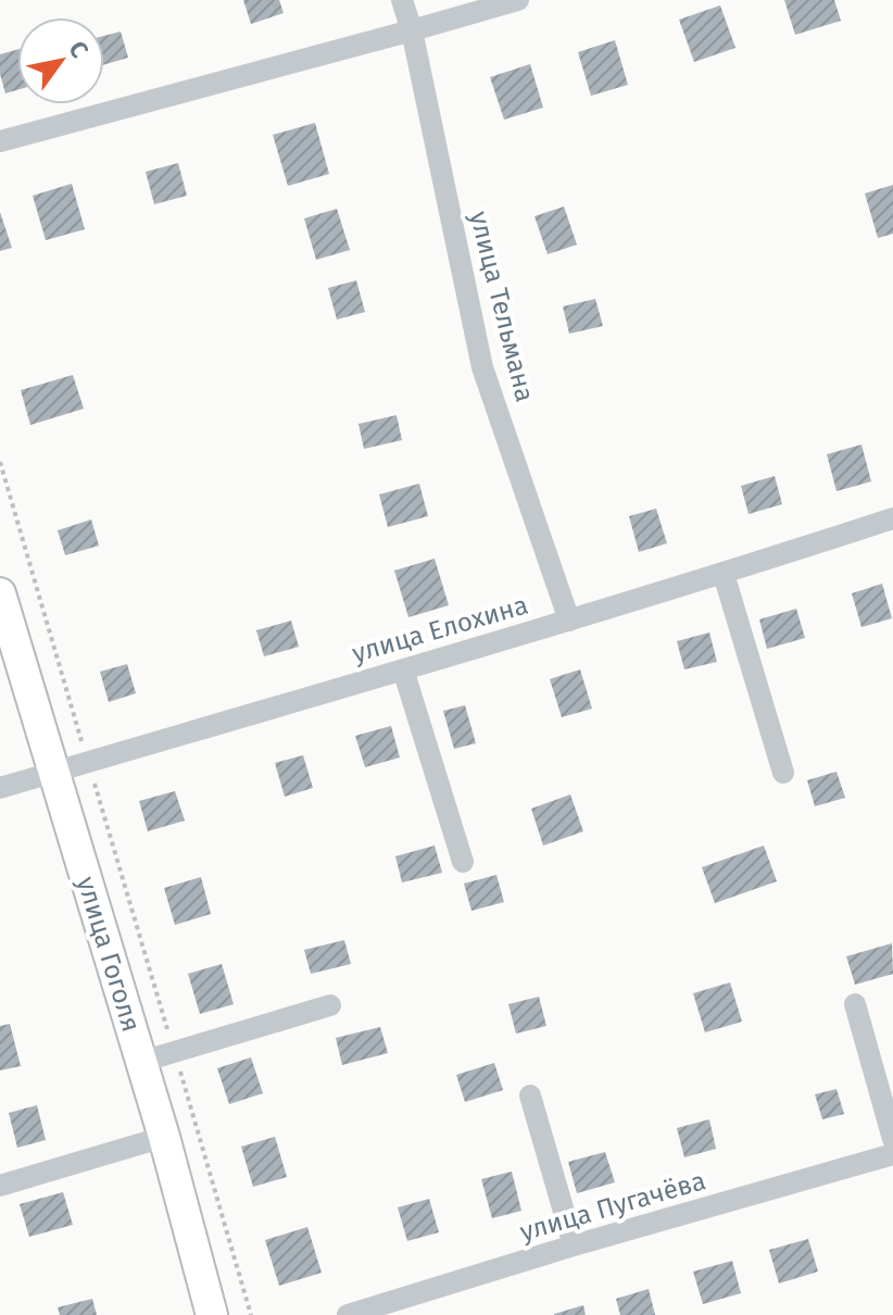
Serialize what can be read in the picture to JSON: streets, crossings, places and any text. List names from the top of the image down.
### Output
{
  "streets": {
    "street": [
      "улица Тельмана",
      "улица Елохина",
      "улица Гоголя",
      "улица Пугачёва"
    ]
  },
  "crossings": [
    ["улица Тельмана", "улица Елохина"],
    ["улица Елохина", "улица Гоголя"]
  ],
  "north": "top right"
}
